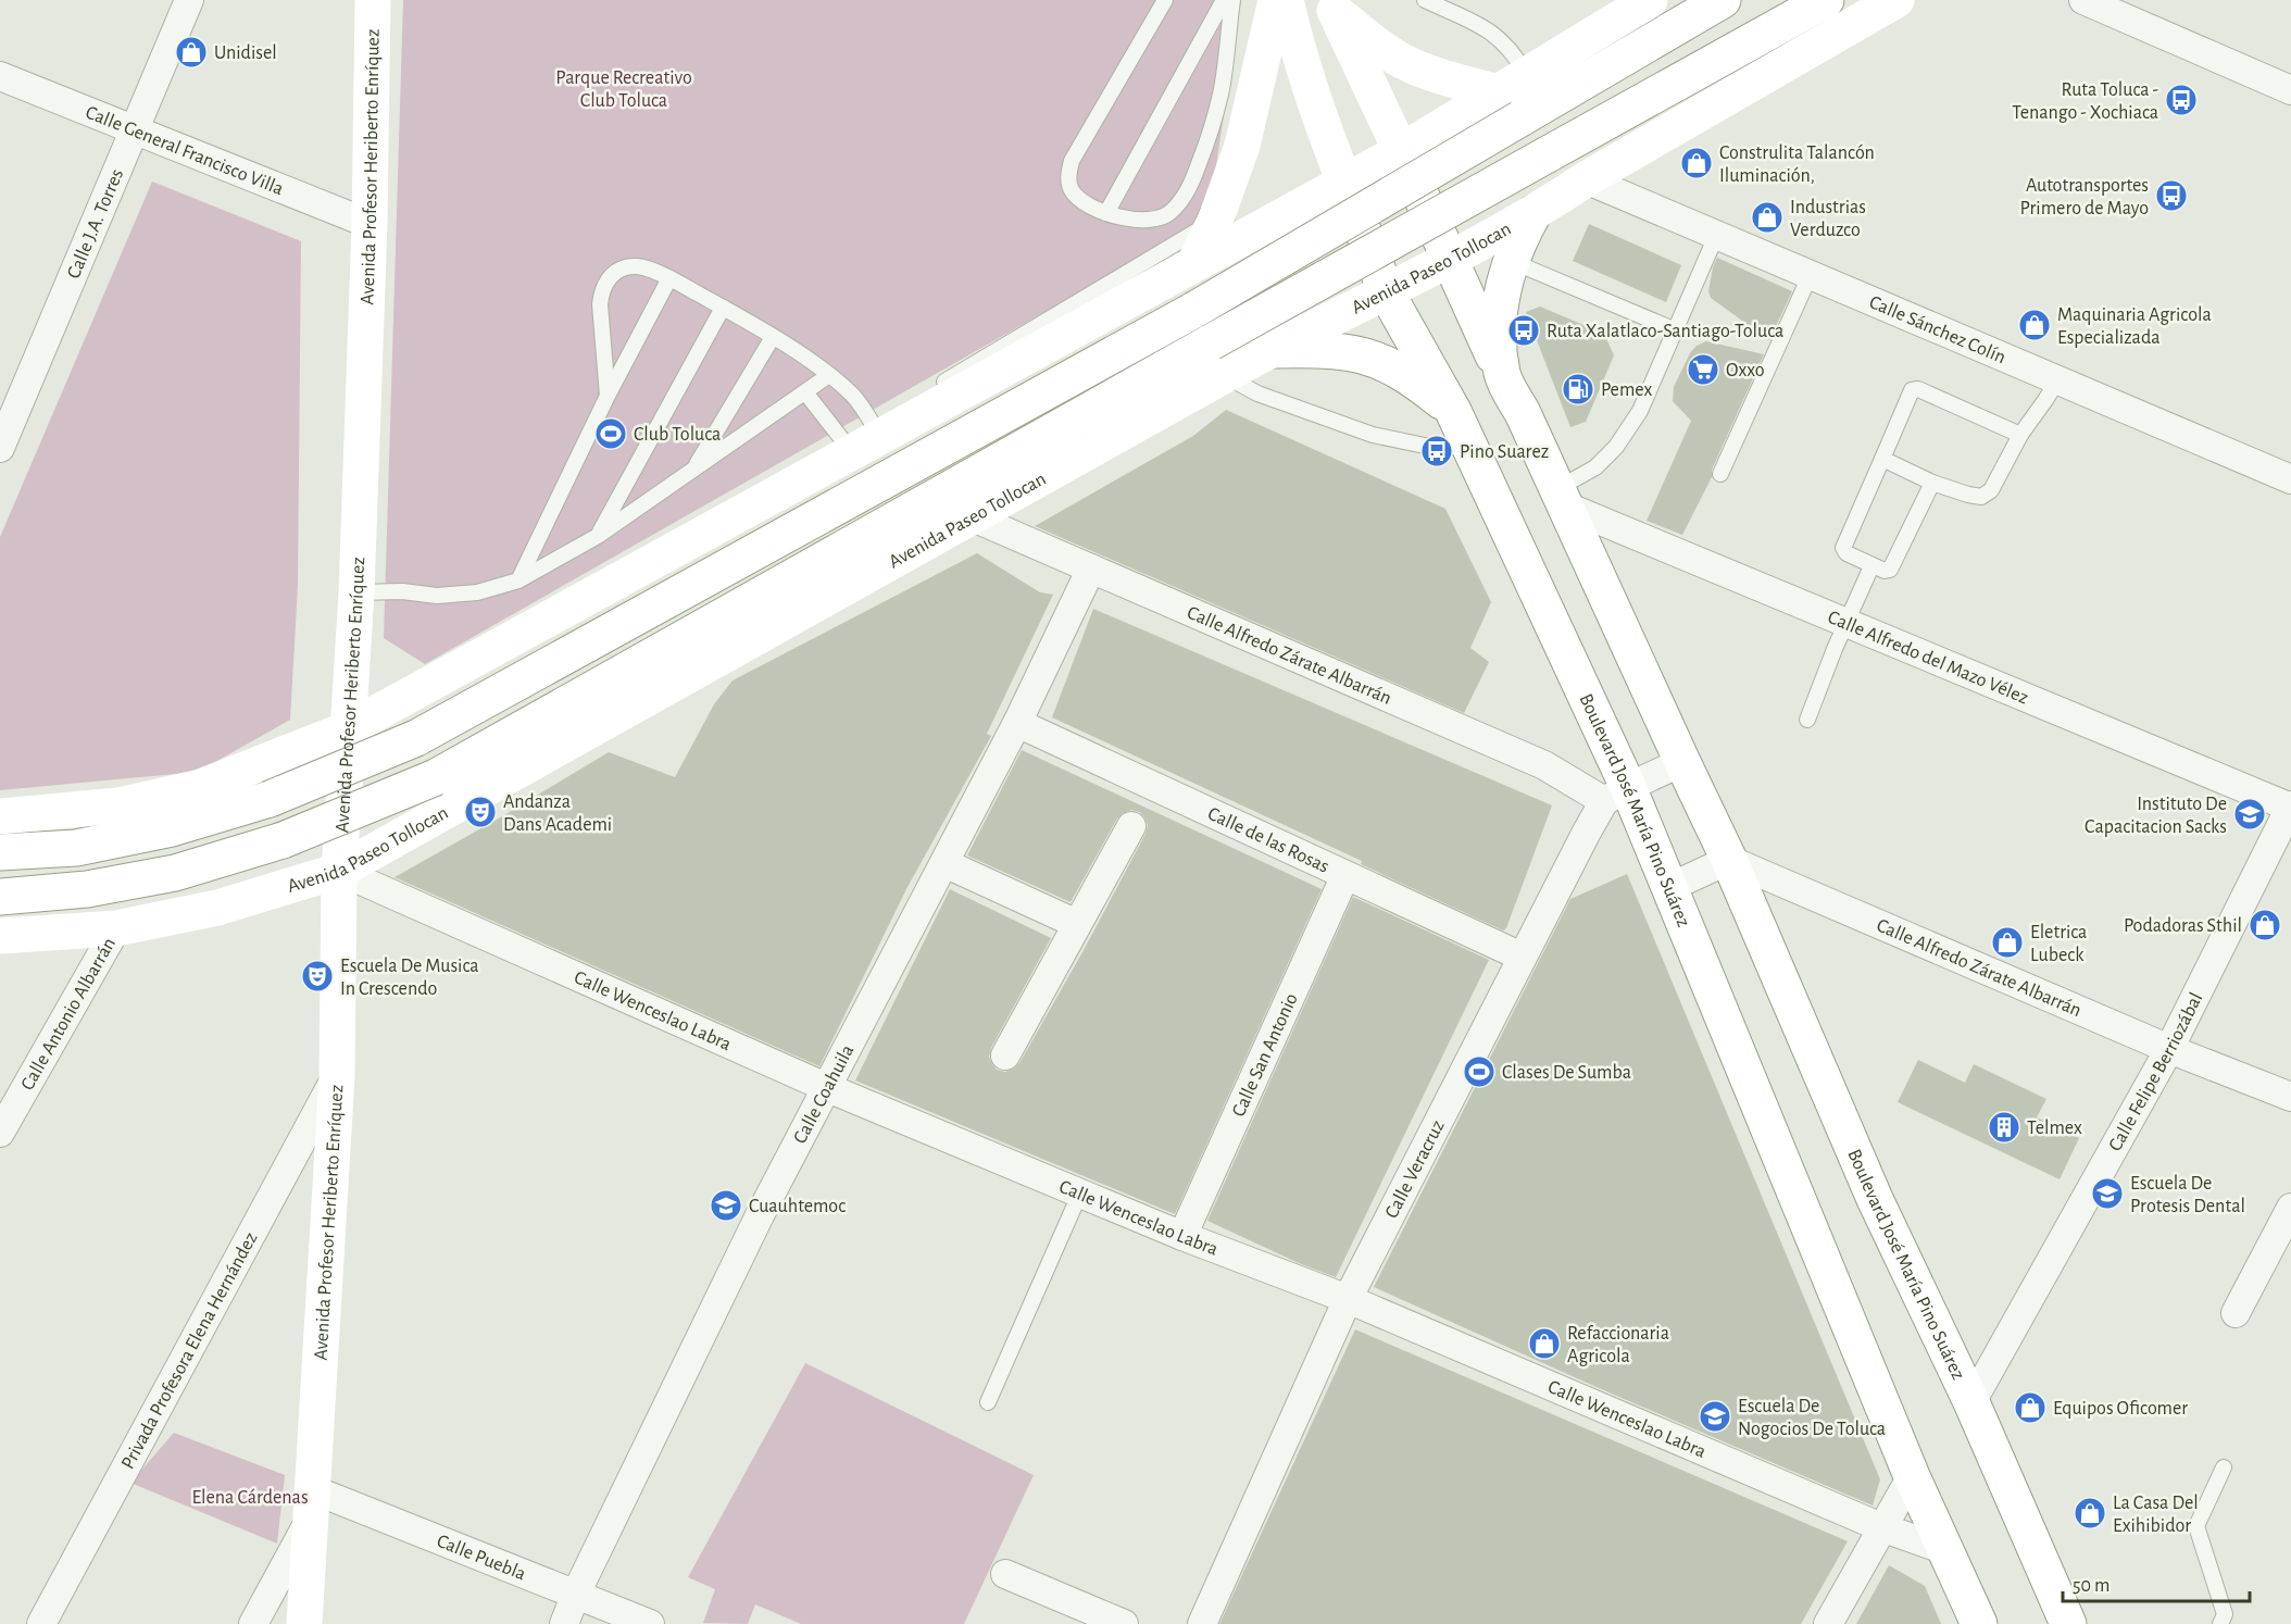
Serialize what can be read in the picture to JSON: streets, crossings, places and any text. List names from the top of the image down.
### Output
{
  "streets": {
    "main road": ["Avenida Profesor Heriberto Enríquez", "Avenida Paseo Tollocan", "Boulevard José María Pino Suárez"],
    "street": [
      "Calle General Francisco Villa",
      "Calle J.A. Torres",
      "Calle Sánchez Colín",
      "Calle Alfredo Zárate Albarrán",
      "Calle Alfredo del Mazo Vélez",
      "Calle de las Rosas",
      "Calle Wenceslao Labra",
      "Calle Antonio Albarrán",
      "Calle San Antonio",
      "Calle Felipe Berriozábal",
      "Calle Coahuila",
      "Calle Veracruz",
      "Privada Profesora Elena Hernández",
      "Calle Puebla"
    ]
  },
  "crossings": [
    ["Calle General Francisco Villa", "Avenida Profesor Heriberto Enríquez"],
    ["Calle General Francisco Villa", "Calle J.A. Torres"],
    ["Avenida Profesor Heriberto Enríquez", "Avenida Paseo Tollocan"],
    ["Avenida Profesor Heriberto Enríquez", "Calle Wenceslao Labra"],
    ["Avenida Profesor Heriberto Enríquez", "Privada Profesora Elena Hernández"],
    ["Avenida Profesor Heriberto Enríquez", "Calle Puebla"],
    ["Avenida Paseo Tollocan", "Calle Sánchez Colín"],
    ["Avenida Paseo Tollocan", "Calle Alfredo Zárate Albarrán"],
    ["Avenida Paseo Tollocan", "Boulevard José María Pino Suárez"],
    ["Avenida Paseo Tollocan", "Calle Wenceslao Labra"],
    ["Avenida Paseo Tollocan", "Calle Antonio Albarrán"],
    ["Calle Alfredo Zárate Albarrán", "Boulevard José María Pino Suárez"],
    ["Calle Alfredo Zárate Albarrán", "Calle Felipe Berriozábal"],
    ["Calle Alfredo Zárate Albarrán", "Calle Coahuila"],
    ["Calle Alfredo Zárate Albarrán", "Calle Veracruz"],
    ["Calle Alfredo del Mazo Vélez", "Boulevard José María Pino Suárez"],
    ["Calle Alfredo del Mazo Vélez", "Calle Felipe Berriozábal"],
    ["Boulevard José María Pino Suárez", "Calle Wenceslao Labra"],
    ["Boulevard José María Pino Suárez", "Calle Felipe Berriozábal"],
    ["Boulevard José María Pino Suárez", "Calle Veracruz"],
    ["Calle de las Rosas", "Calle San Antonio"],
    ["Calle de las Rosas", "Calle Coahuila"],
    ["Calle de las Rosas", "Calle Veracruz"],
    ["Calle Wenceslao Labra", "Calle San Antonio"],
    ["Calle Wenceslao Labra", "Calle Coahuila"],
    ["Calle Wenceslao Labra", "Calle Veracruz"],
    ["Calle Coahuila", "Calle Puebla"]
  ],
  "parks": ["Parque Recreativo Club Toluca", "Elena Cárdenas"],
  "places": {
    "shop": [
      "Unidisel",
      "Construlita Talancón Iluminación,",
      "Industrias Verduzco",
      "Maquinaria Agricola Especializada",
      "Podadoras Sthil",
      "Eletrica Lubeck",
      "Refaccionaria Agricola",
      "Equipos Oficomer",
      "La Casa Del Exihibidor"
    ],
    "bus stop": [
      "Ruta Toluca - Tenango - Xochiaca",
      "Autotransportes Primero de Mayo",
      "Ruta Xalatlaco-Santiago-Toluca",
      "Pino Suarez"
    ],
    "supermarket": ["Oxxo"],
    "fuel station": ["Pemex"],
    "sports": ["Club Toluca", "Clases De Sumba"],
    "theatre": ["Andanza Dans Academi", "Escuela De Musica In Crescendo"],
    "school or university": [
      "Instituto De Capacitacion Sacks",
      "Escuela De Protesis Dental",
      "Cuauhtemoc",
      "Escuela De Nogocios De Toluca"
    ],
    "building": ["Telmex"]
  },
  "scale_bar": "50 m"
}
